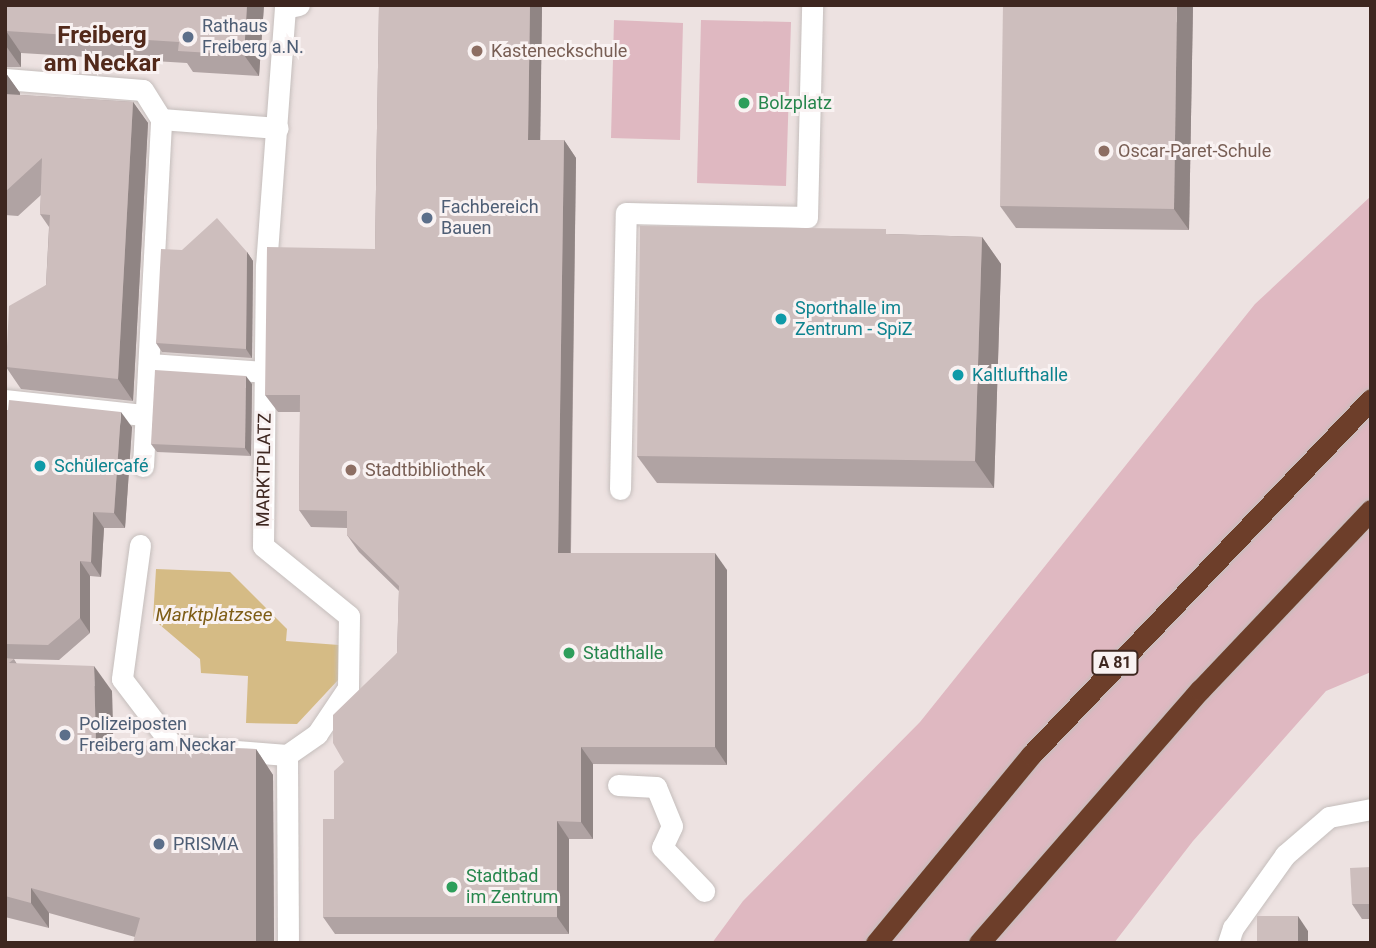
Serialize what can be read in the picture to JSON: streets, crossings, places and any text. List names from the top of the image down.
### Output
{
  "streets": {
    "highway": ["A 81"],
    "street": ["MARKTPLATZ"]
  },
  "districts": ["Freiberg am Neckar"],
  "water": ["Marktplatzsee"],
  "places": [
    "Rathaus Freiberg a.N.",
    "Kasteneckschule",
    "Bolzplatz",
    "Oscar-Paret-Schule",
    "Fachbereich Bauen",
    "Sporthalle im Zentrum - SpiZ",
    "Kaltlufthalle",
    "Schülercafé",
    "Stadtbibliothek",
    "Stadthalle",
    "Polizeiposten Freiberg am Neckar",
    "PRISMA",
    "Stadtbad im Zentrum"
  ]
}
